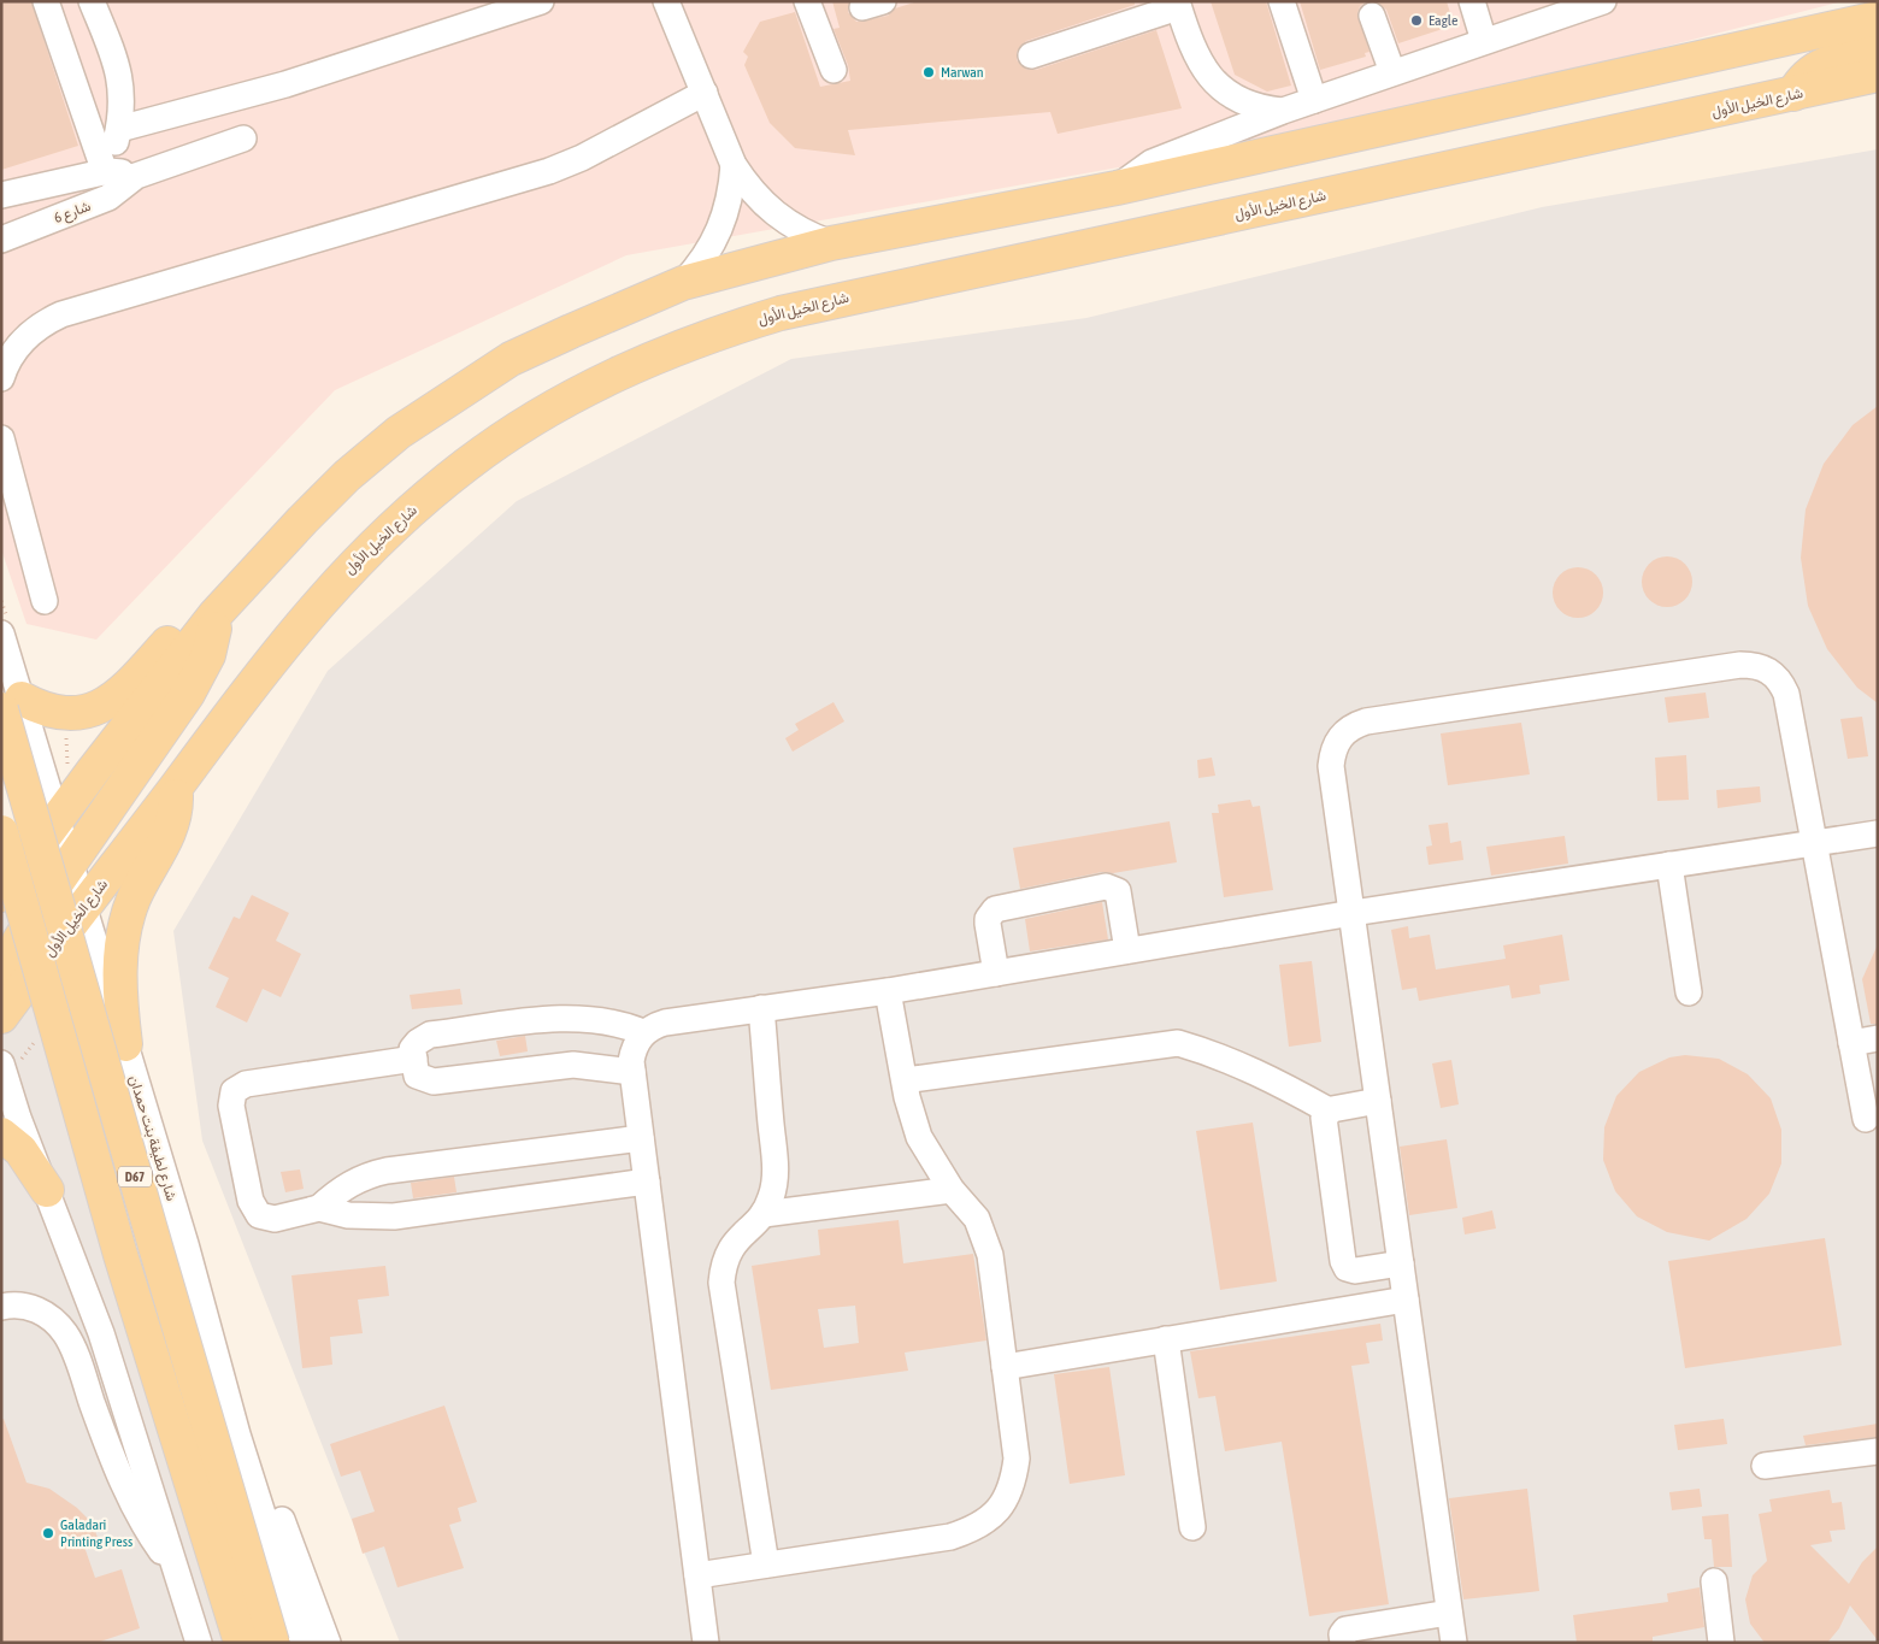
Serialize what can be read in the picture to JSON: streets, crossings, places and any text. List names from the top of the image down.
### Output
{
  "streets": {
    "main road": ["شارع الخيل الأول", "شارع لطيفة بنت حمدان", "D67"],
    "street": ["شارع 6"]
  },
  "crossings": [
    ["شارع الخيل الأول", "شارع لطيفة بنت حمدان"]
  ],
  "places": ["Eagle", "Marwan", "Galadari Printing Press"]
}
